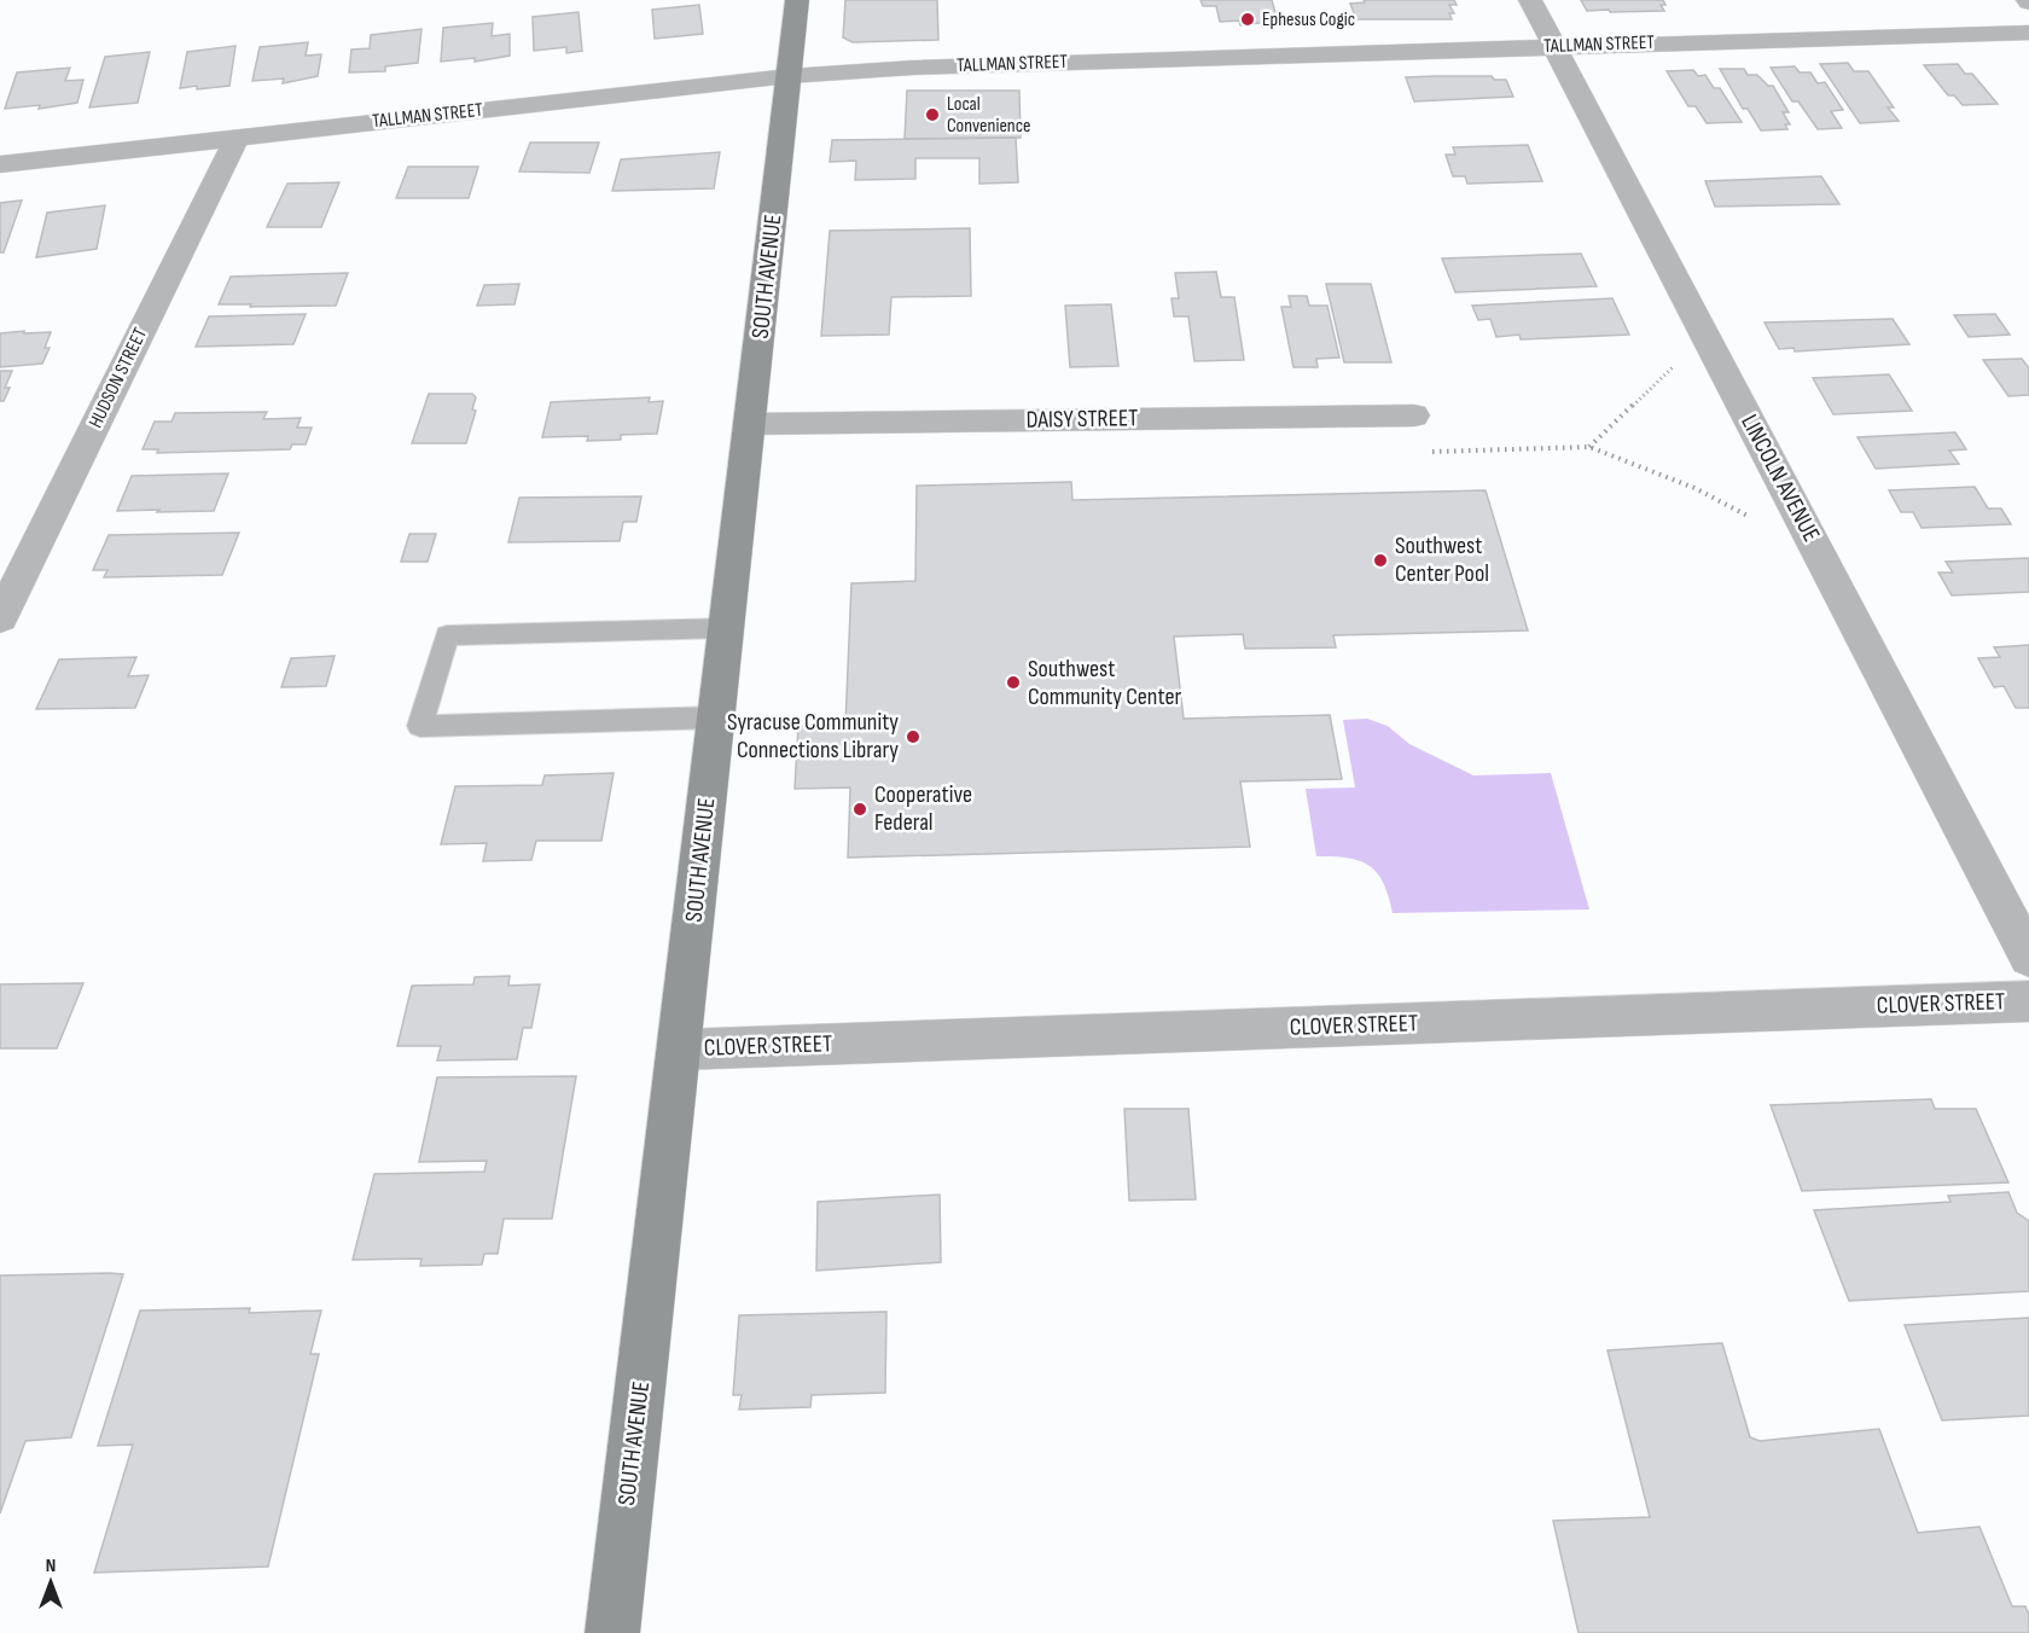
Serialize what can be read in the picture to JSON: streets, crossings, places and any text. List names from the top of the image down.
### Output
{
  "streets": {
    "main road": ["SOUTH AVENUE"],
    "street": [
      "TALLMAN STREET",
      "HUDSON STREET",
      "DAISY STREET",
      "LINCOLN AVENUE",
      "CLOVER STREET"
    ]
  },
  "crossings": [
    ["TALLMAN STREET", "SOUTH AVENUE"],
    ["TALLMAN STREET", "HUDSON STREET"],
    ["TALLMAN STREET", "LINCOLN AVENUE"],
    ["SOUTH AVENUE", "DAISY STREET"],
    ["SOUTH AVENUE", "CLOVER STREET"]
  ],
  "places": [
    "Ephesus Cogic",
    "Local Convenience",
    "Southwest Center Pool",
    "Southwest Community Center",
    "Syracuse Community Connections Library",
    "Cooperative Federal"
  ],
  "north": "top"
}
